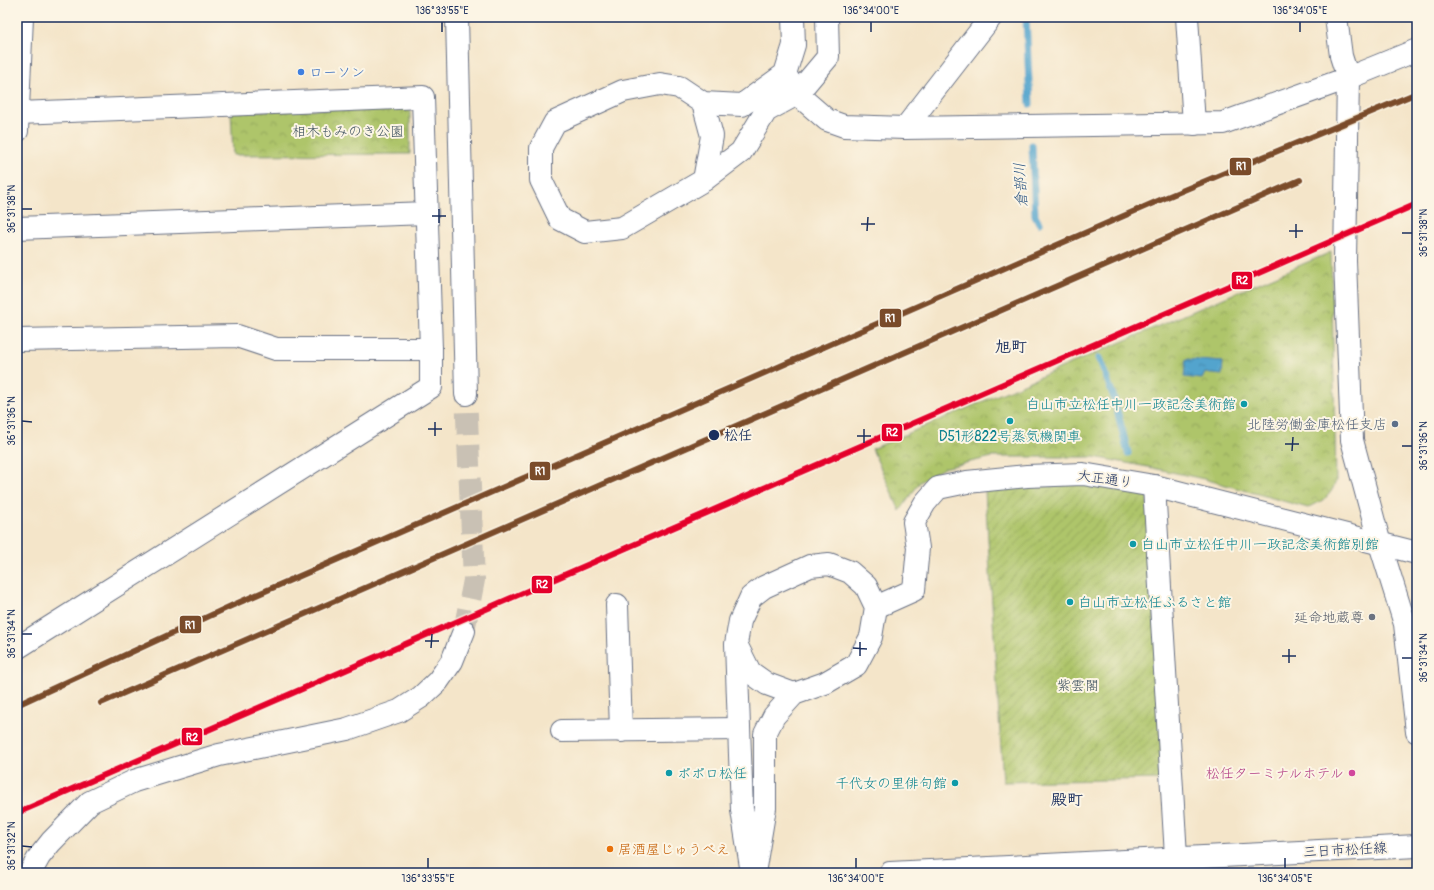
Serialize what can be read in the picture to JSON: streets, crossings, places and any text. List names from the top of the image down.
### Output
{
  "streets": {
    "street": ["大正通り", "三日市松任線"]
  },
  "districts": ["旭町", "殿町"],
  "water": ["倉部川"],
  "parks": ["相木もみのき公園", "紫雲閣"],
  "places": [
    "ローソン",
    "白山市立松任中川一政記念美術館",
    "D51形822号蒸気機関車",
    "北陸労働金庫松任支店",
    "松任",
    "白山市立松任中川一政記念美術館別館",
    "白山市立松任ふるさと館",
    "延命地蔵尊",
    "ポポロ松任",
    "松任ターミナルホテル",
    "千代女の里俳句館",
    "居酒屋じゅうべえ"
  ],
  "lines": ["transit line R1", "transit line R2"],
  "coordinates": [
    "136°33'55\"E",
    "136°34'00\"E",
    "136°34'05\"E",
    "36°31'38\"N",
    "36°31'36\"N",
    "36°31'34\"N",
    "36°31'32\"N"
  ]
}
